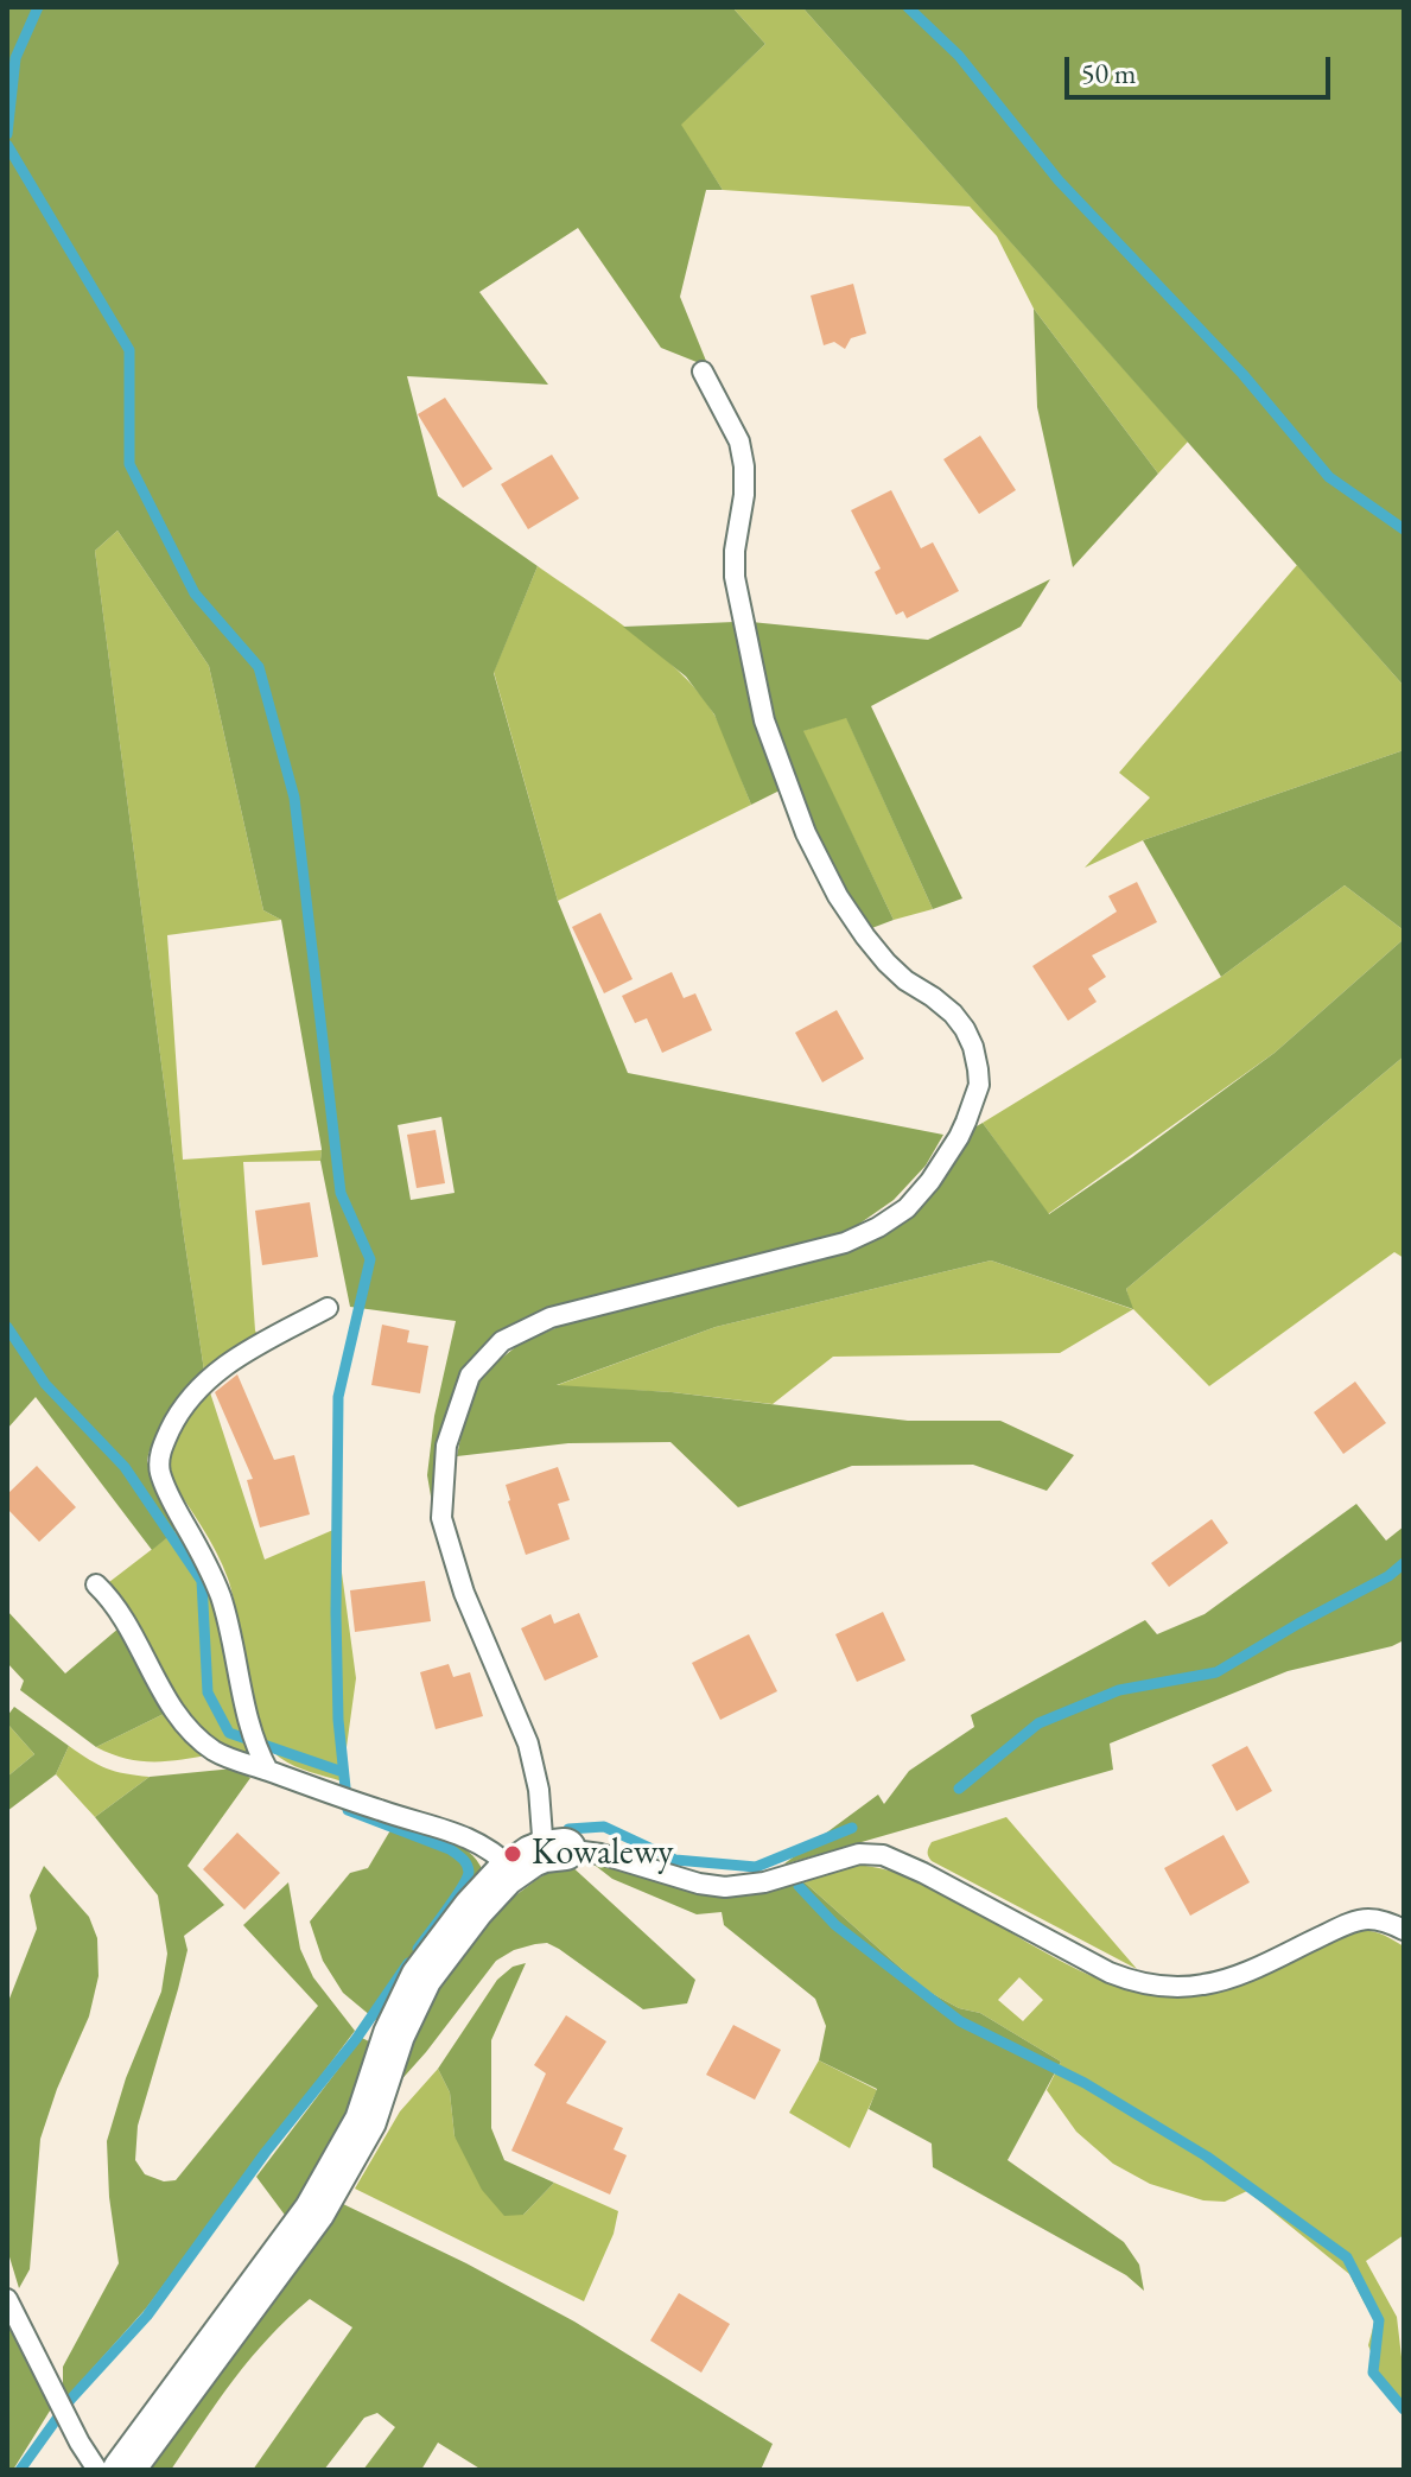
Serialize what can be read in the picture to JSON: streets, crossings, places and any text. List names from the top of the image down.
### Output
{
  "places": ["Kowalewy"],
  "scale_bar": "50 m"
}
